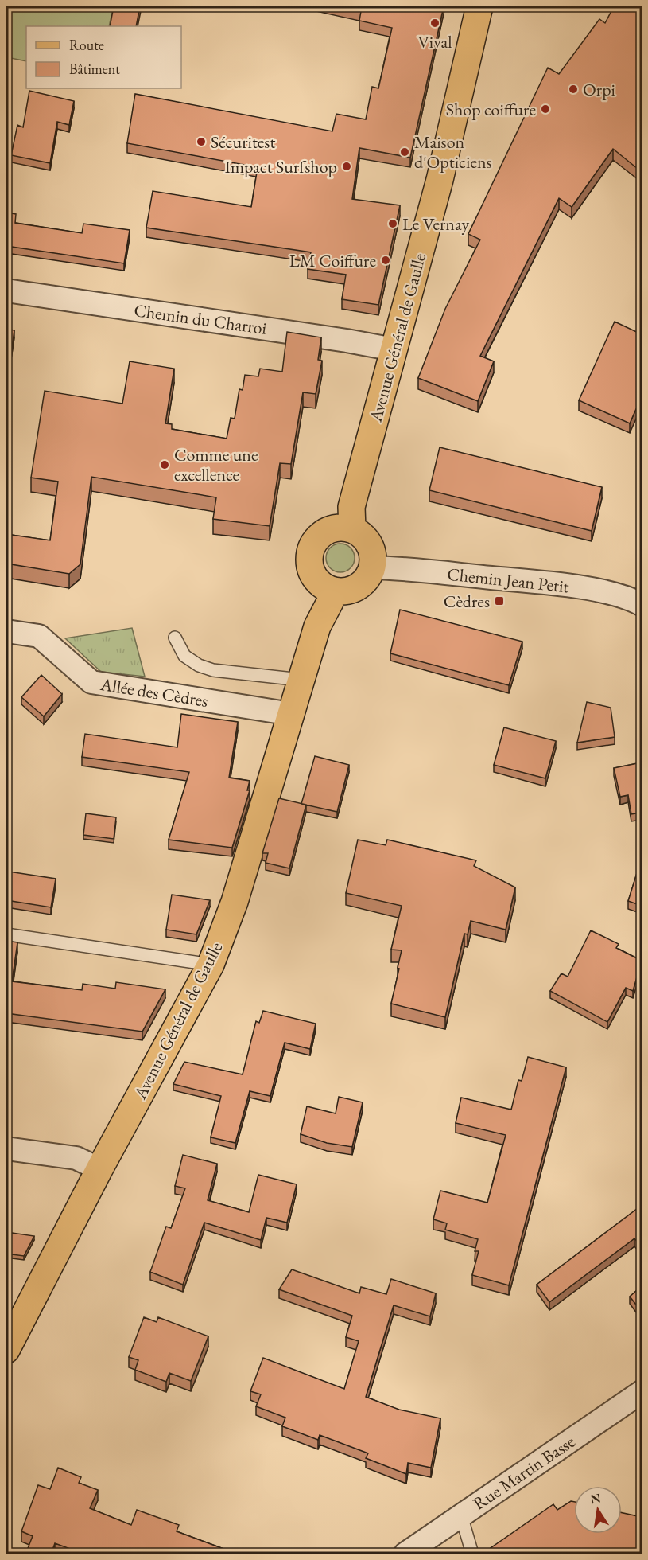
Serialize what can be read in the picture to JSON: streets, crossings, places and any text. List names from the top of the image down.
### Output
{
  "streets": {
    "main road": ["Avenue Général de Gaulle"],
    "street": [
      "Chemin du Charroi",
      "Chemin Jean Petit",
      "Allée des Cèdres",
      "Rue Martin Basse"
    ]
  },
  "crossings": [
    ["Chemin du Charroi", "Avenue Général de Gaulle"],
    ["Avenue Général de Gaulle", "Chemin Jean Petit"],
    ["Avenue Général de Gaulle", "Allée des Cèdres"]
  ],
  "places": {
    "other": [
      "Vival",
      "Orpi",
      "Shop coiffure",
      "Sécuritest",
      "Maison d'Opticiens",
      "Impact Surfshop",
      "Le Vernay",
      "LM Coiffure",
      "Comme une excellence"
    ],
    "transit": ["Cèdres"]
  },
  "legend": ["Route", "Bâtiment"],
  "north": "top"
}
